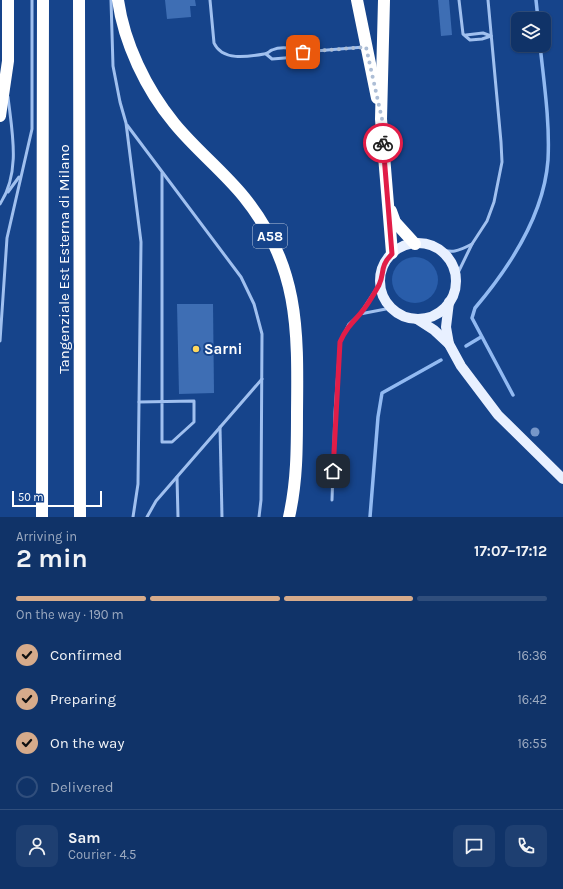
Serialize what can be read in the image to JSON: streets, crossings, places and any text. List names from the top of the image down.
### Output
{
  "streets": {
    "highway": ["A58", "Tangenziale Est Esterna di Milano"]
  },
  "places": ["Sarni"],
  "scale_bar": "50 m",
  "page": {
    "scale": "50 m",
    "heading": ["2 min", "Arriving in", "17:07–17:12"],
    "panel": ["Sam", "Courier · 4.5"],
    "bar": "On the way · 190 m",
    "list": [
      ["Confirmed", "16:36"],
      ["Preparing", "16:42"],
      ["On the way", "16:55"],
      "Delivered"
    ]
  }
}
